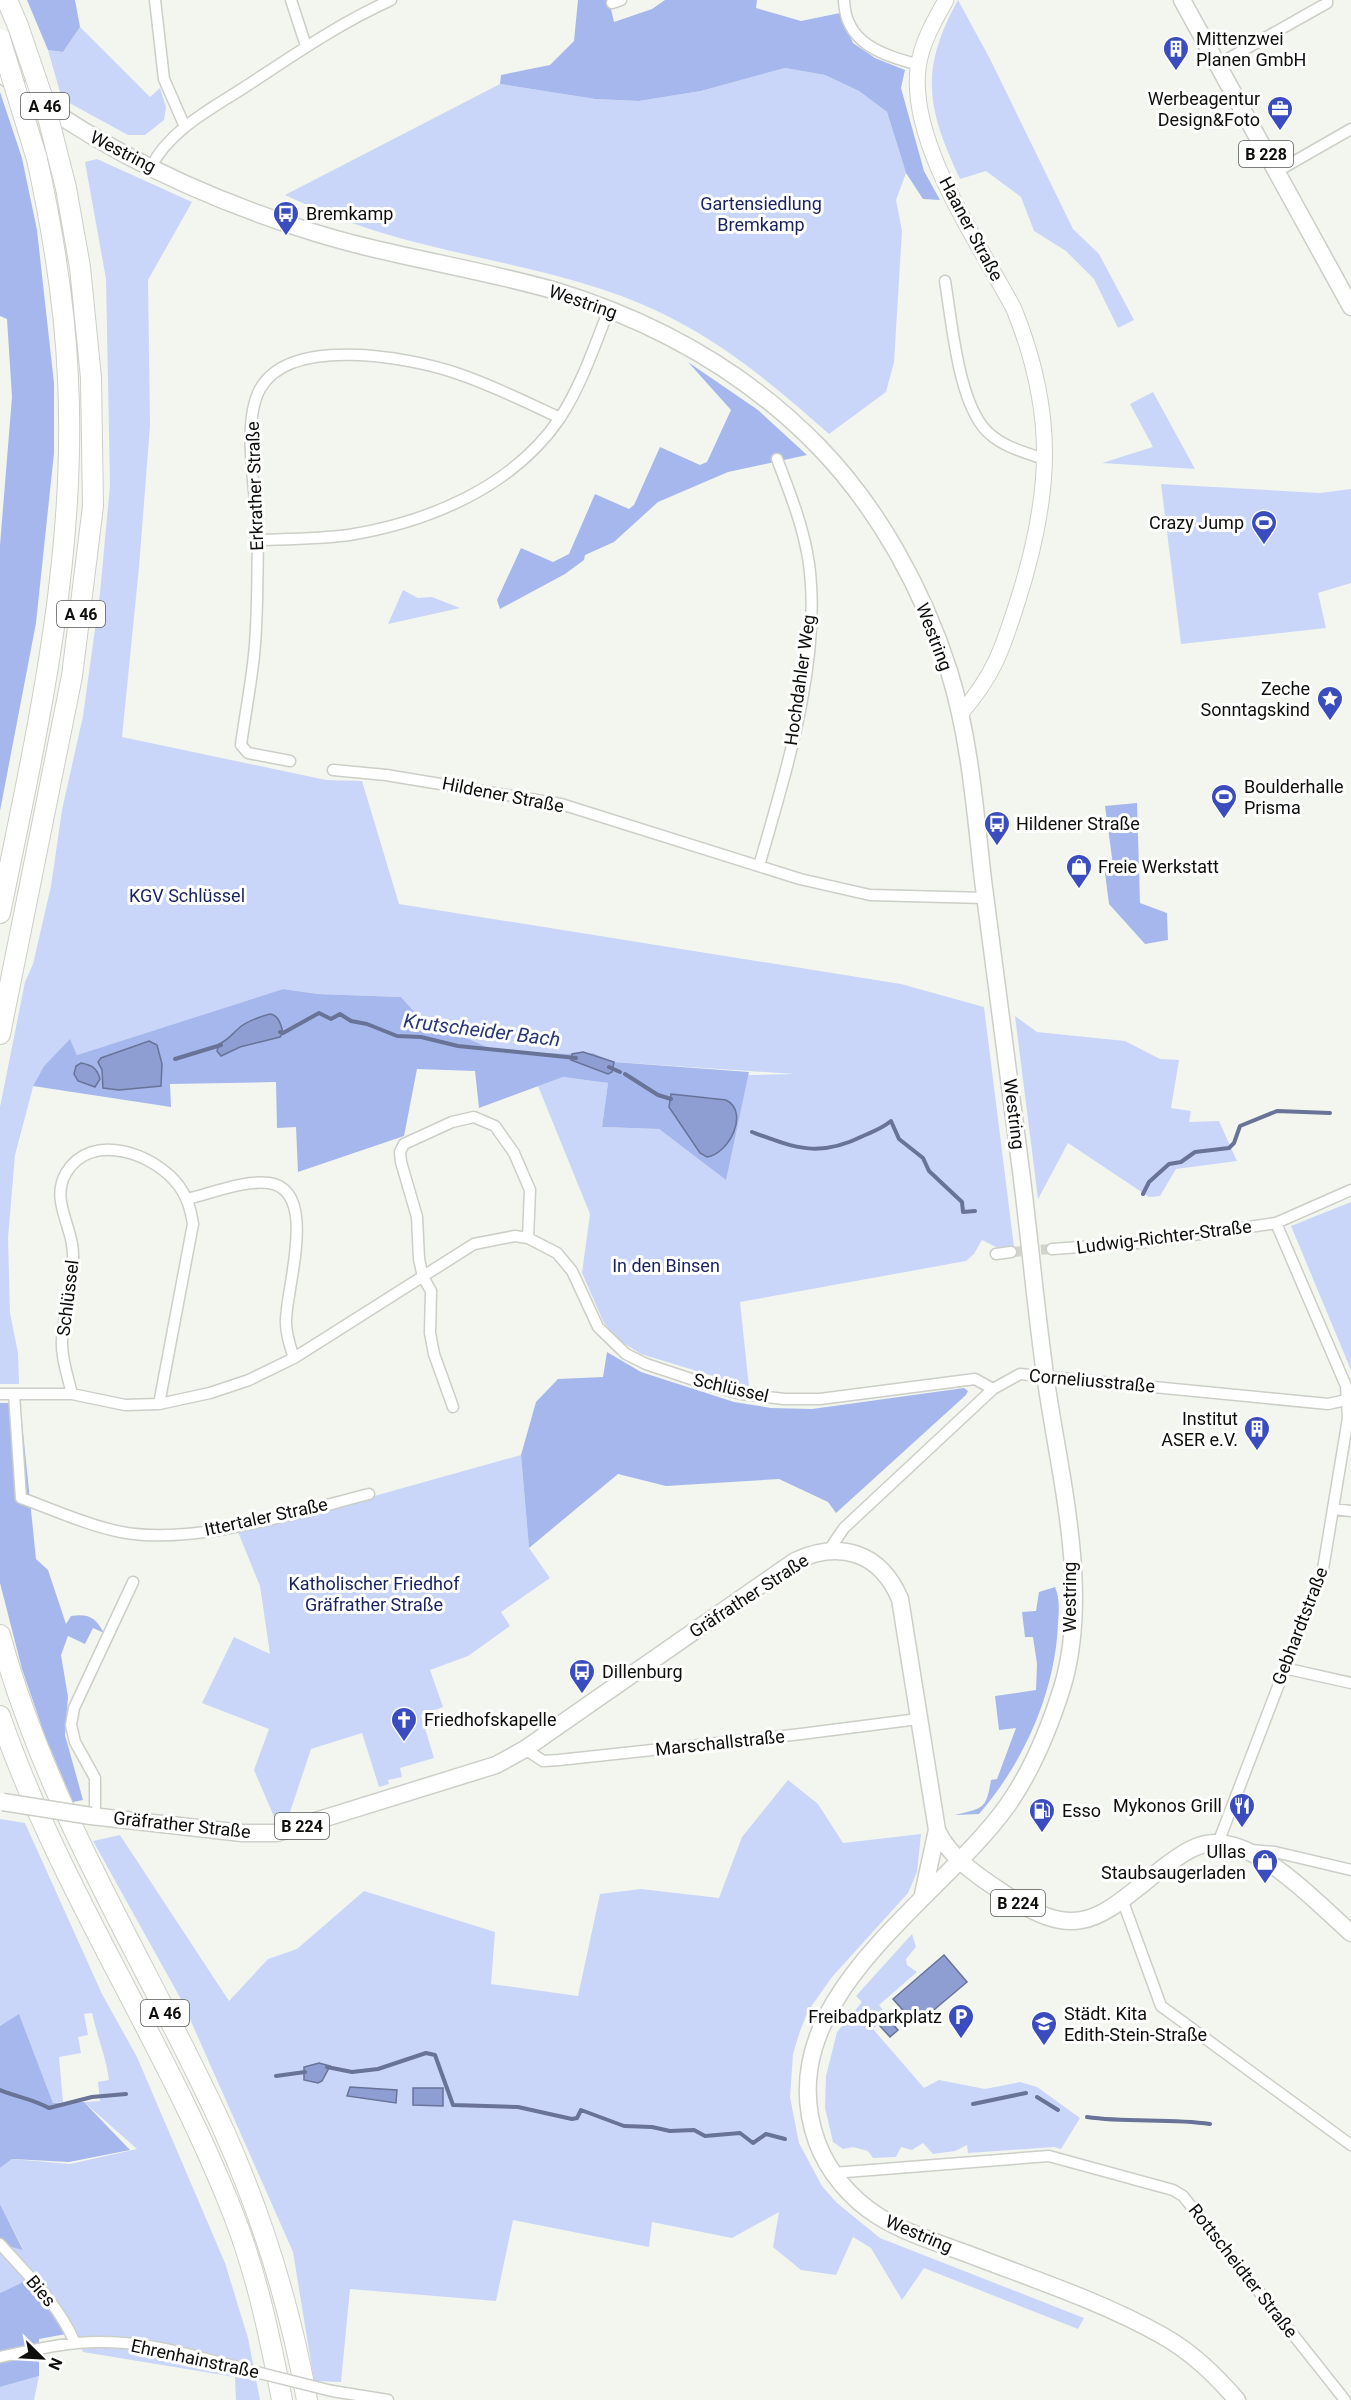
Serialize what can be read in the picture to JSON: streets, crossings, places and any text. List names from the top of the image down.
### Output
{
  "streets": {
    "highway": ["A 46"],
    "main road": [
      "Westring",
      "B 228",
      "Haaner Straße",
      "Gräfrather Straße",
      "B 224"
    ],
    "street": [
      "Erkrather Straße",
      "Hochdahler Weg",
      "Hildener Straße",
      "Ludwig-Richter-Straße",
      "Schlüssel",
      "Corneliusstraße",
      "Ittertaler Straße",
      "Gebhardtstraße",
      "Marschallstraße",
      "Rottscheidter Straße",
      "Bies",
      "Ehrenhainstraße"
    ]
  },
  "crossings": [
    ["Westring", "Haaner Straße"],
    ["Westring", "Hildener Straße"],
    ["Westring", "Corneliusstraße"],
    ["Westring", "Gräfrather Straße"],
    ["Westring", "Rottscheidter Straße"],
    ["Hochdahler Weg", "Hildener Straße"],
    ["Ludwig-Richter-Straße", "Corneliusstraße"],
    ["Ludwig-Richter-Straße", "Gebhardtstraße"],
    ["Schlüssel", "Corneliusstraße"],
    ["Schlüssel", "Ittertaler Straße"],
    ["Corneliusstraße", "Gräfrather Straße"],
    ["Corneliusstraße", "Gebhardtstraße"],
    ["Gräfrather Straße", "Gebhardtstraße"],
    ["Gräfrather Straße", "Marschallstraße"],
    ["Bies", "Ehrenhainstraße"]
  ],
  "water": ["Krutscheider Bach"],
  "parks": [
    "Gartensiedlung Bremkamp",
    "KGV Schlüssel",
    "In den Binsen",
    "Katholischer Friedhof Gräfrather Straße"
  ],
  "places": {
    "building": ["Mittenzwei Planen GmbH", "Institut ASER e.V."],
    "office": ["Werbeagentur Design&Foto"],
    "bus stop": ["Bremkamp", "Hildener Straße", "Dillenburg"],
    "sports": ["Crazy Jump", "Boulderhalle Prisma"],
    "place": ["Zeche Sonntagskind"],
    "shop": ["Freie Werkstatt", "Ullas Staubsaugerladen"],
    "church": ["Friedhofskapelle"],
    "restaurant": ["Mykonos Grill"],
    "fuel station": ["Esso"],
    "parking": ["Freibadparkplatz"],
    "school or university": ["Städt. Kita Edith-Stein-Straße"]
  },
  "north": "bottom right"
}
